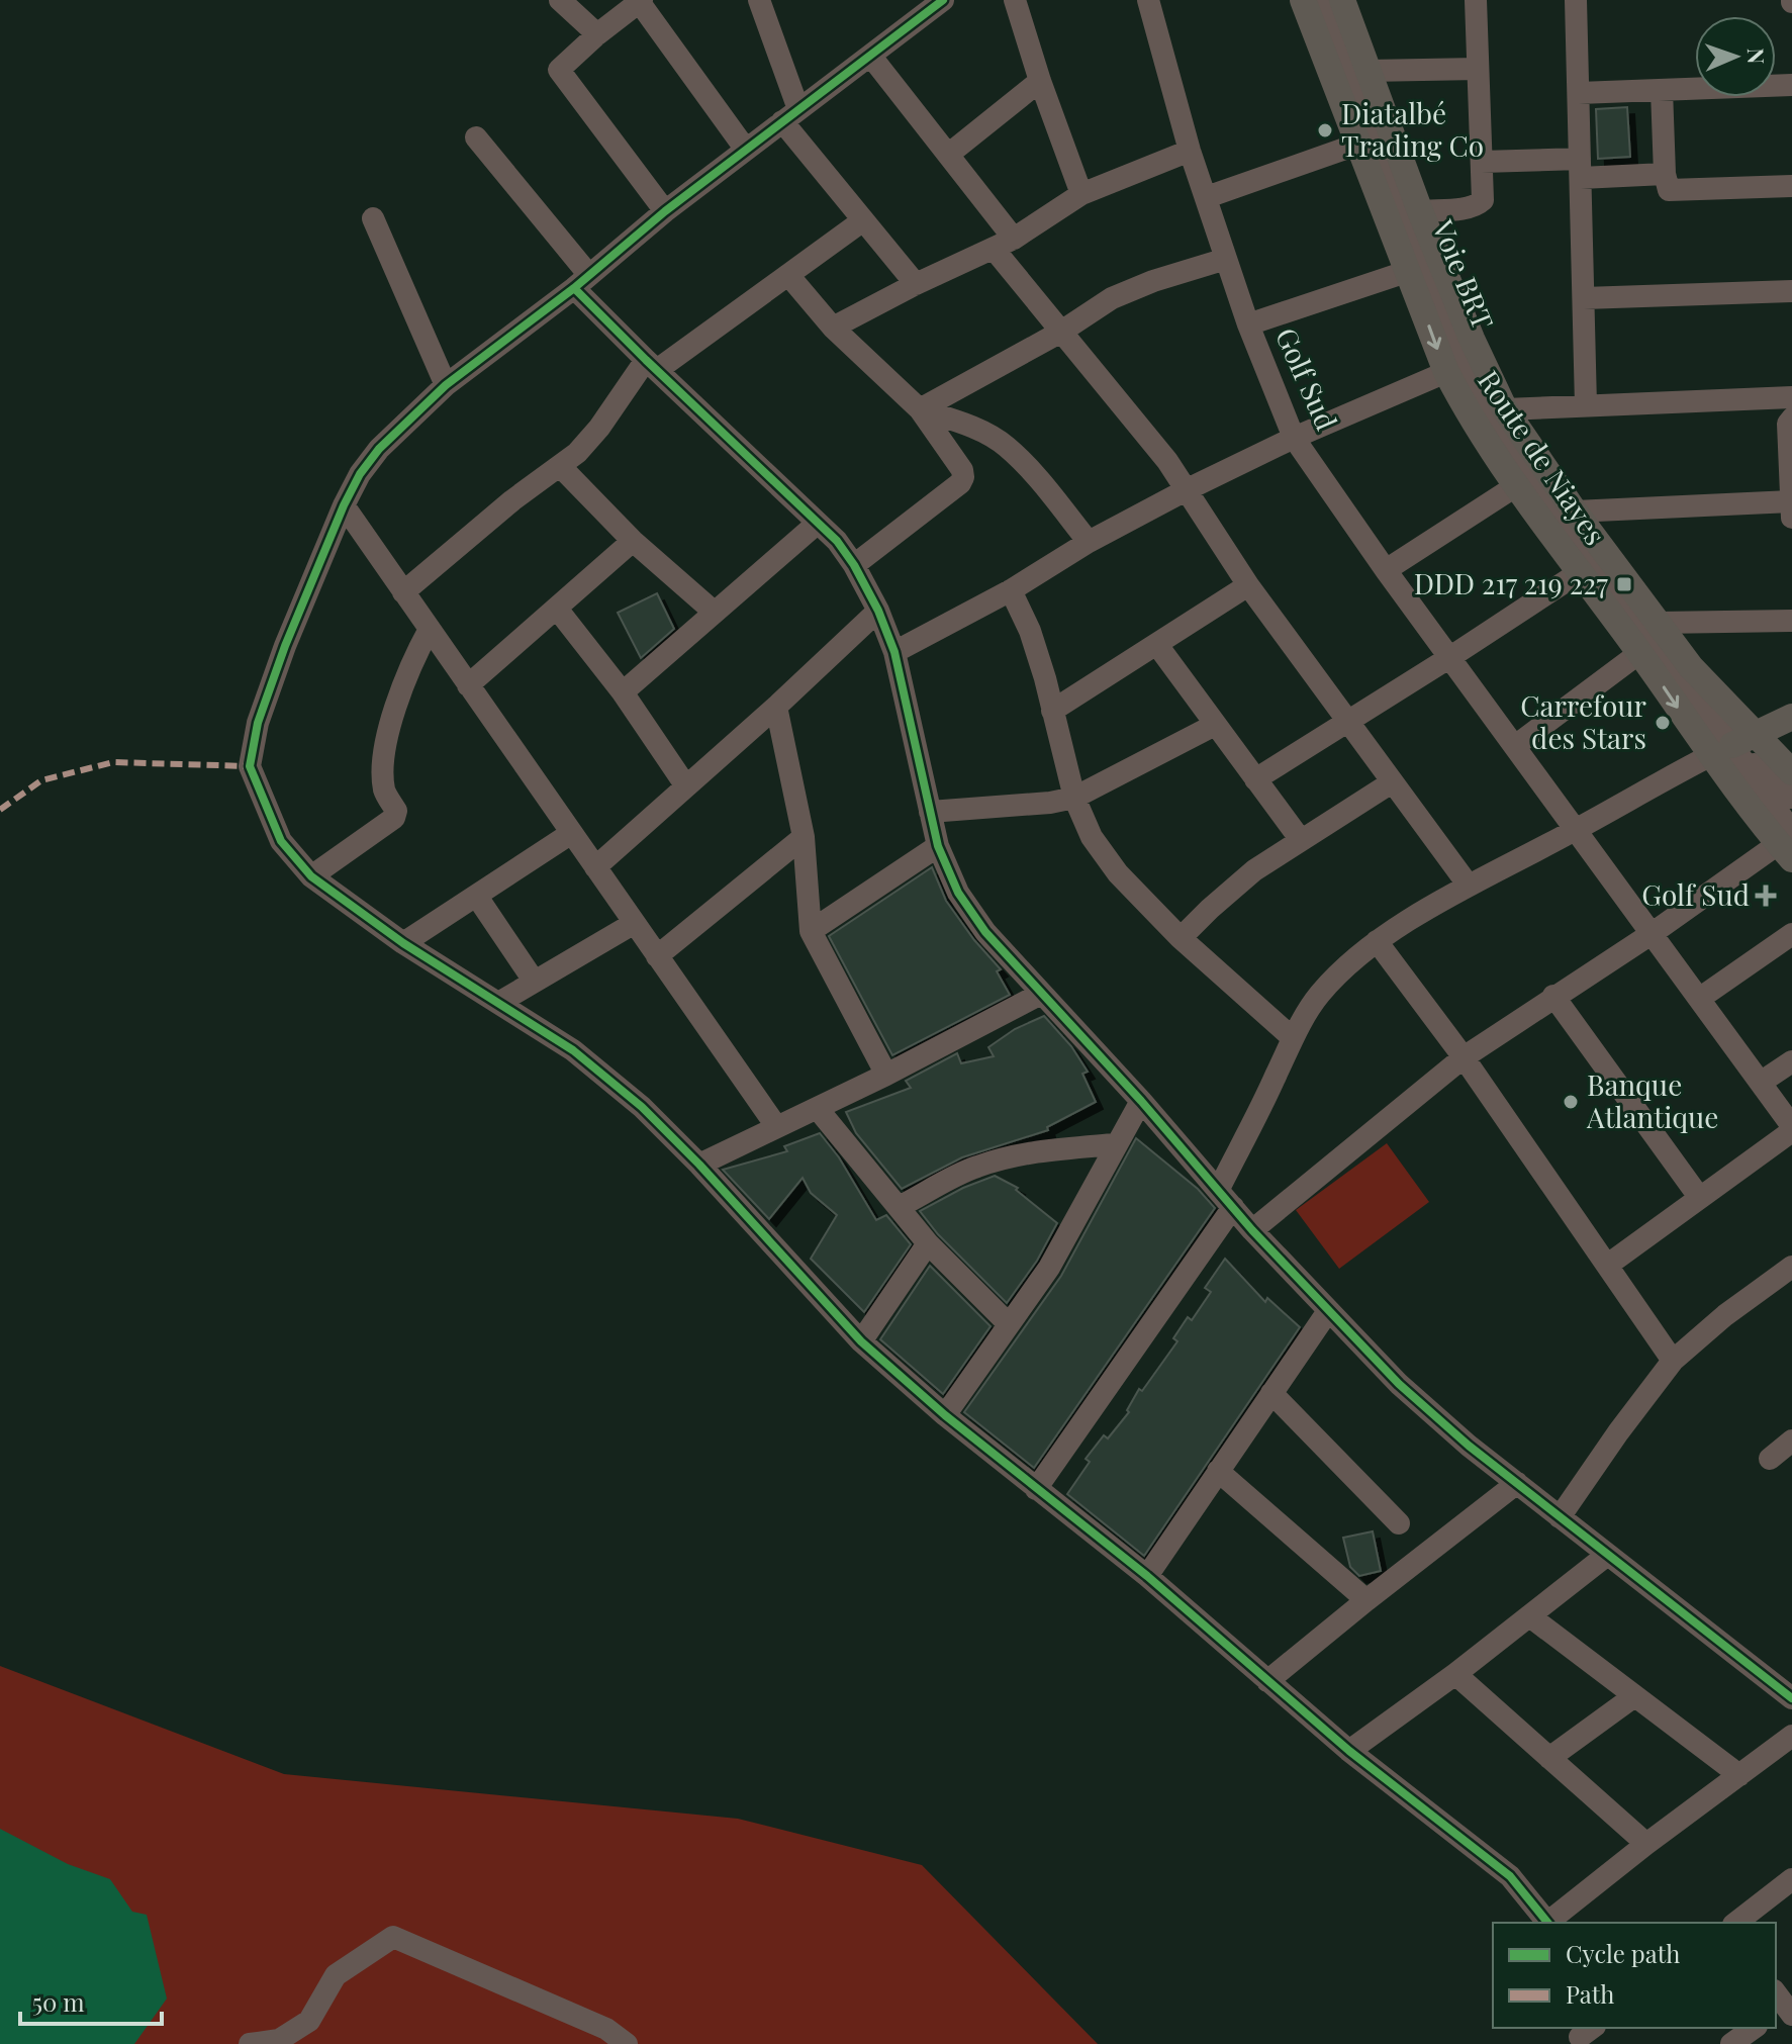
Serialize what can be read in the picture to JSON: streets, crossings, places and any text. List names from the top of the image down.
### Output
{
  "streets": {
    "main road": ["Route de Niayes"],
    "street": ["Voie BRT", "Golf Sud"]
  },
  "crossings": [
    ["Voie BRT", "Route de Niayes"]
  ],
  "places": {
    "other": ["Diatalbé Trading Co", "Carrefour des Stars", "Banque Atlantique"],
    "transit": ["DDD 217 219 227"],
    "health": ["Golf Sud"]
  },
  "legend": ["Cycle path", "Path"],
  "scale_bar": "50 m",
  "north": "right"
}
